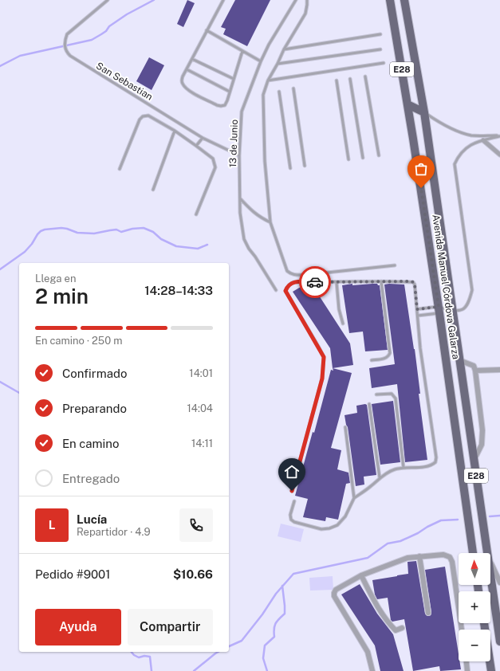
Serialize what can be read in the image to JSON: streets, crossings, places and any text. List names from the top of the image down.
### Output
{
  "streets": {
    "main road": ["E28", "Avenida Manuel Córdova Galarza"],
    "lane": ["San Sebastian", "13 de Junio"]
  },
  "crossings": [
    ["San Sebastian", "13 de Junio"]
  ],
  "north": "top",
  "page": {
    "heading": ["2 min", "Llega en", "14:28–14:33"],
    "panel": [
      "Lucía",
      "Repartidor · 4.9",
      "Pedido #9001",
      "$10.66"
    ],
    "bar": "En camino · 250 m",
    "list": [
      ["Confirmado", "14:01"],
      ["Preparando", "14:04"],
      ["En camino", "14:11"],
      "Entregado"
    ],
    "round": "L",
    "map_buttons": ["+", "−"],
    "buttons": ["Ayuda", "Compartir"]
  }
}
